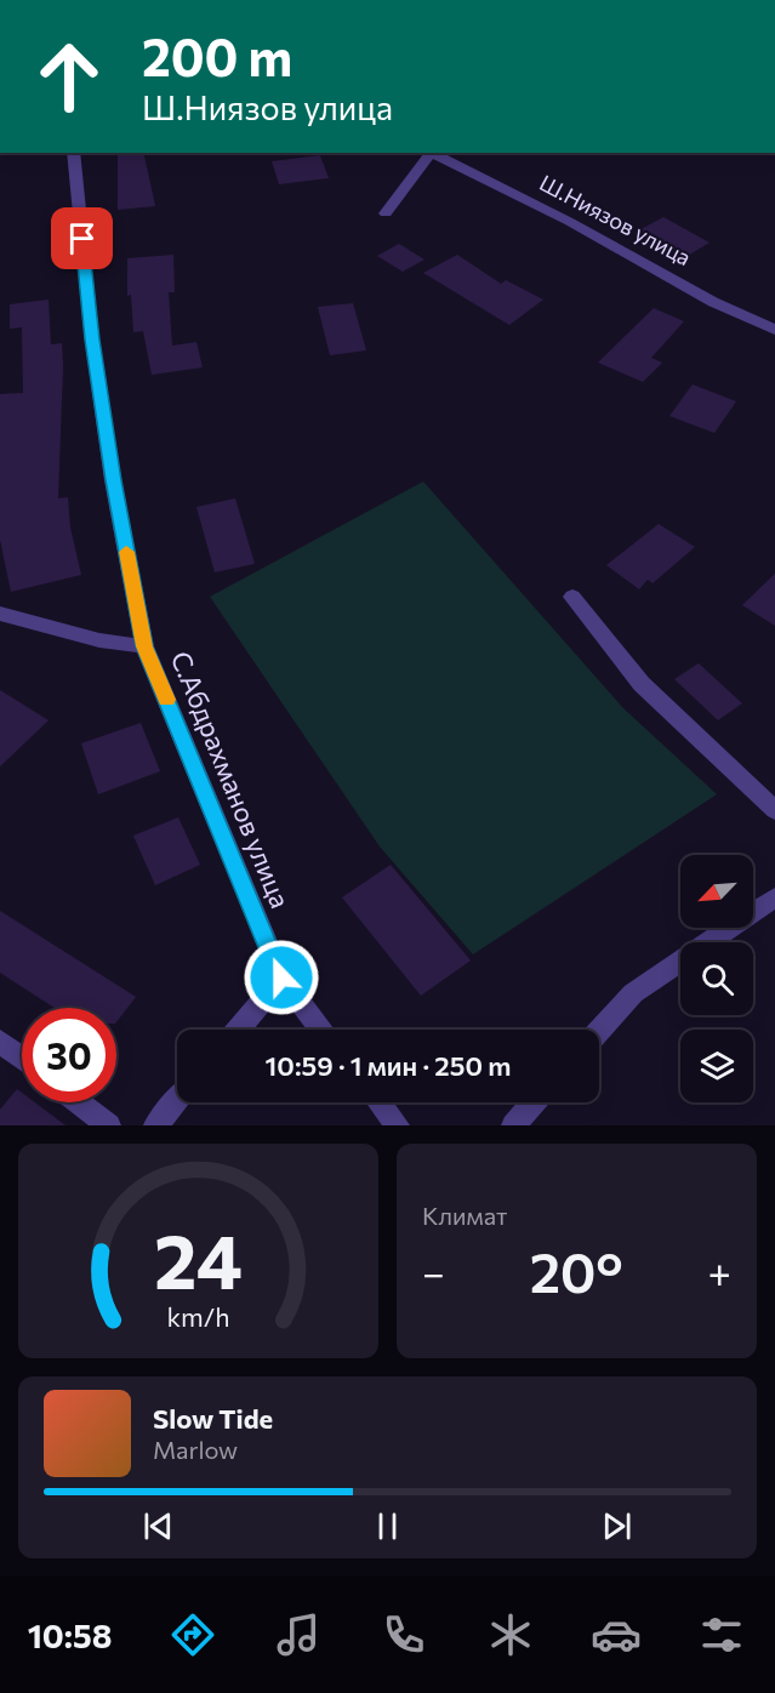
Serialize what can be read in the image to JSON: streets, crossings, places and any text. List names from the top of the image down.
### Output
{
  "streets": {
    "street": ["Ш.Ниязов улица", "С.Абдрахманов улица"]
  },
  "north": "bottom left",
  "page": {
    "turn": ["200 m", "Ш.Ниязов улица"],
    "limit": "30",
    "trip": "10:59 · 1 мин · 250 m",
    "tile": "Климат",
    "heat": ["−", "20°", "+"],
    "song": ["Slow Tide", "Marlow"],
    "tabs": "10:58",
    "gauge": ["24", "km/h"]
  }
}
